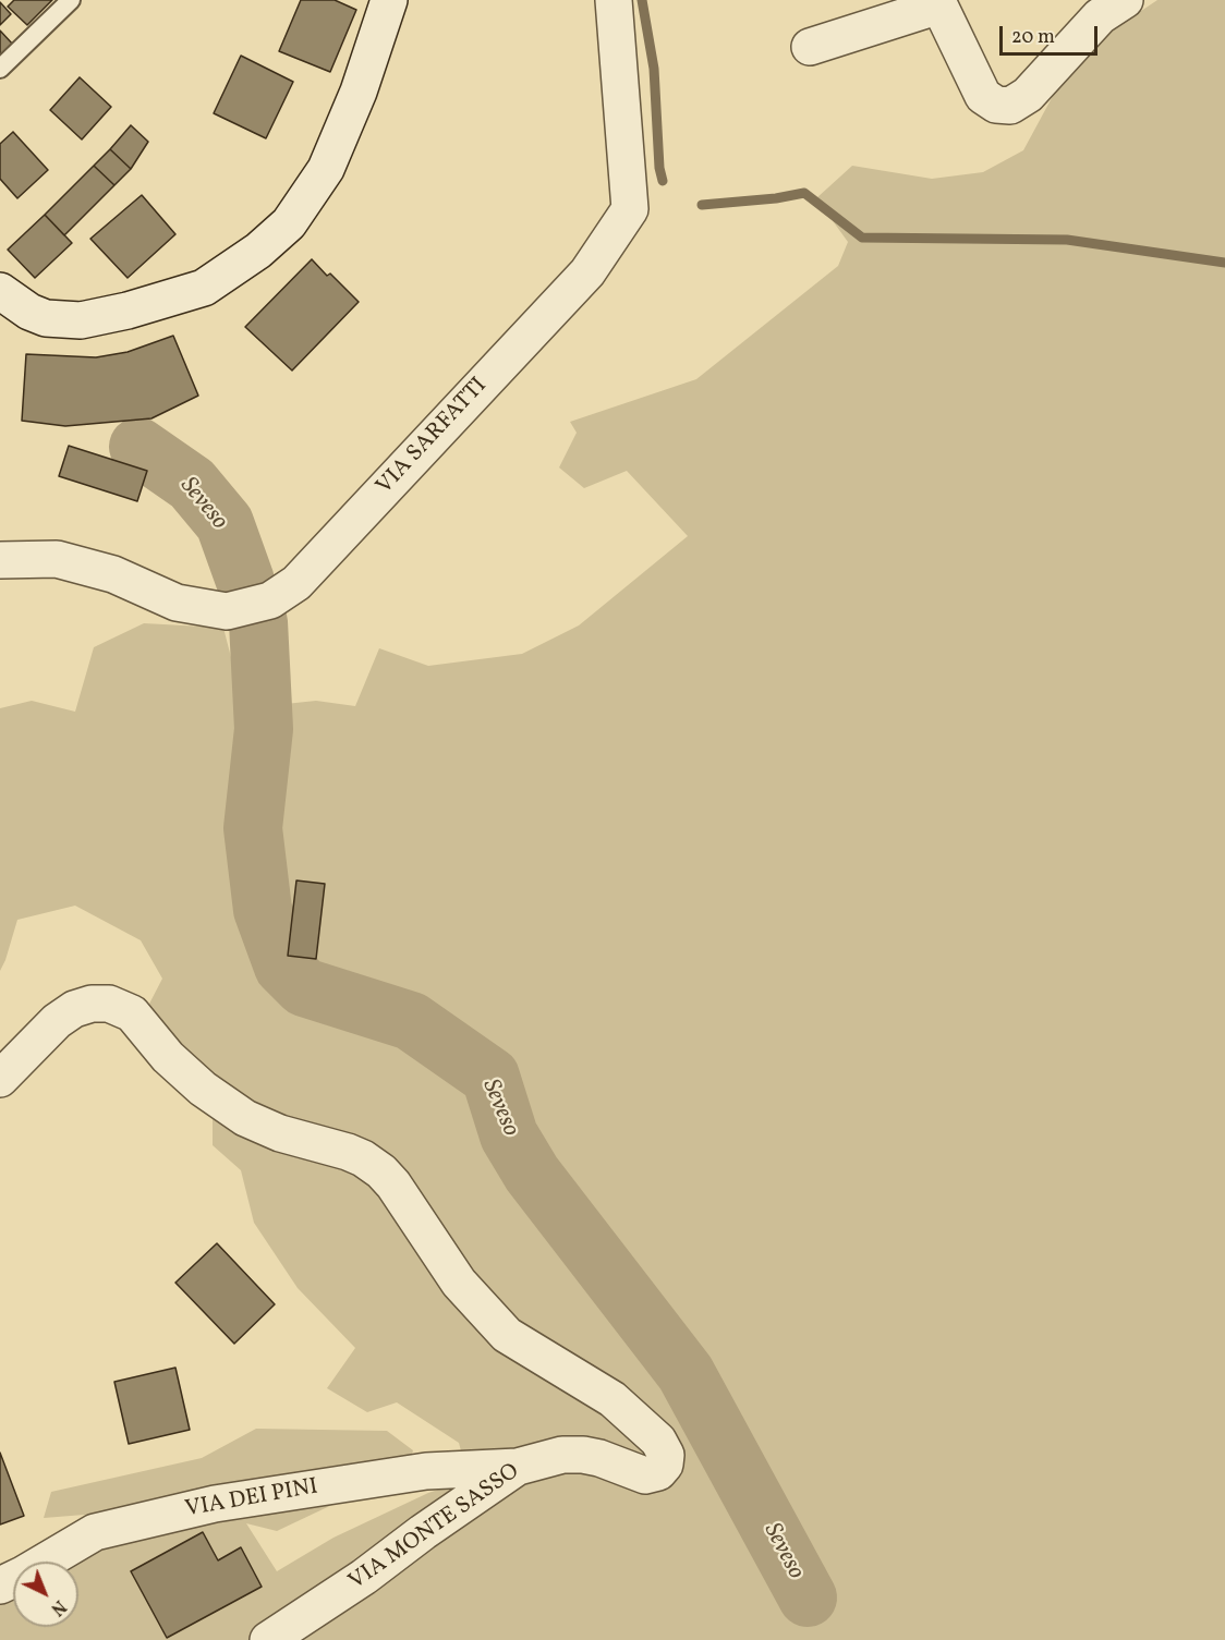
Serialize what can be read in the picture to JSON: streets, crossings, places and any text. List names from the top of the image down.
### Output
{
  "streets": {
    "street": ["VIA SARFATTI", "VIA DEI PINI", "VIA MONTE SASSO"]
  },
  "crossings": [
    ["VIA DEI PINI", "VIA MONTE SASSO"]
  ],
  "water": ["Seveso"],
  "scale_bar": "20 m",
  "north": "bottom right"
}
